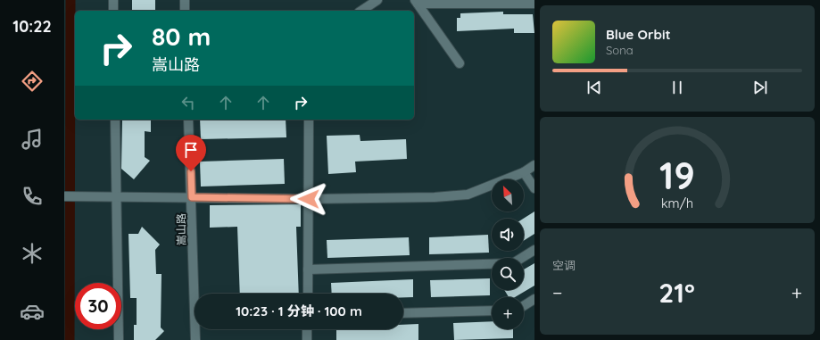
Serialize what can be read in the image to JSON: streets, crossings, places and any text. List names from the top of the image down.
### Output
{
  "streets": {
    "street": ["嵩山路"]
  },
  "north": "top left",
  "page": {
    "tabs": "10:22",
    "turn": ["80 m", "嵩山路"],
    "song": ["Blue Orbit", "Sona"],
    "map_buttons": "+",
    "tile": "空调",
    "heat": ["−", "21°", "+"],
    "limit": "30",
    "trip": "10:23 · 1 分钟 · 100 m",
    "gauge": ["19", "km/h"]
  }
}
